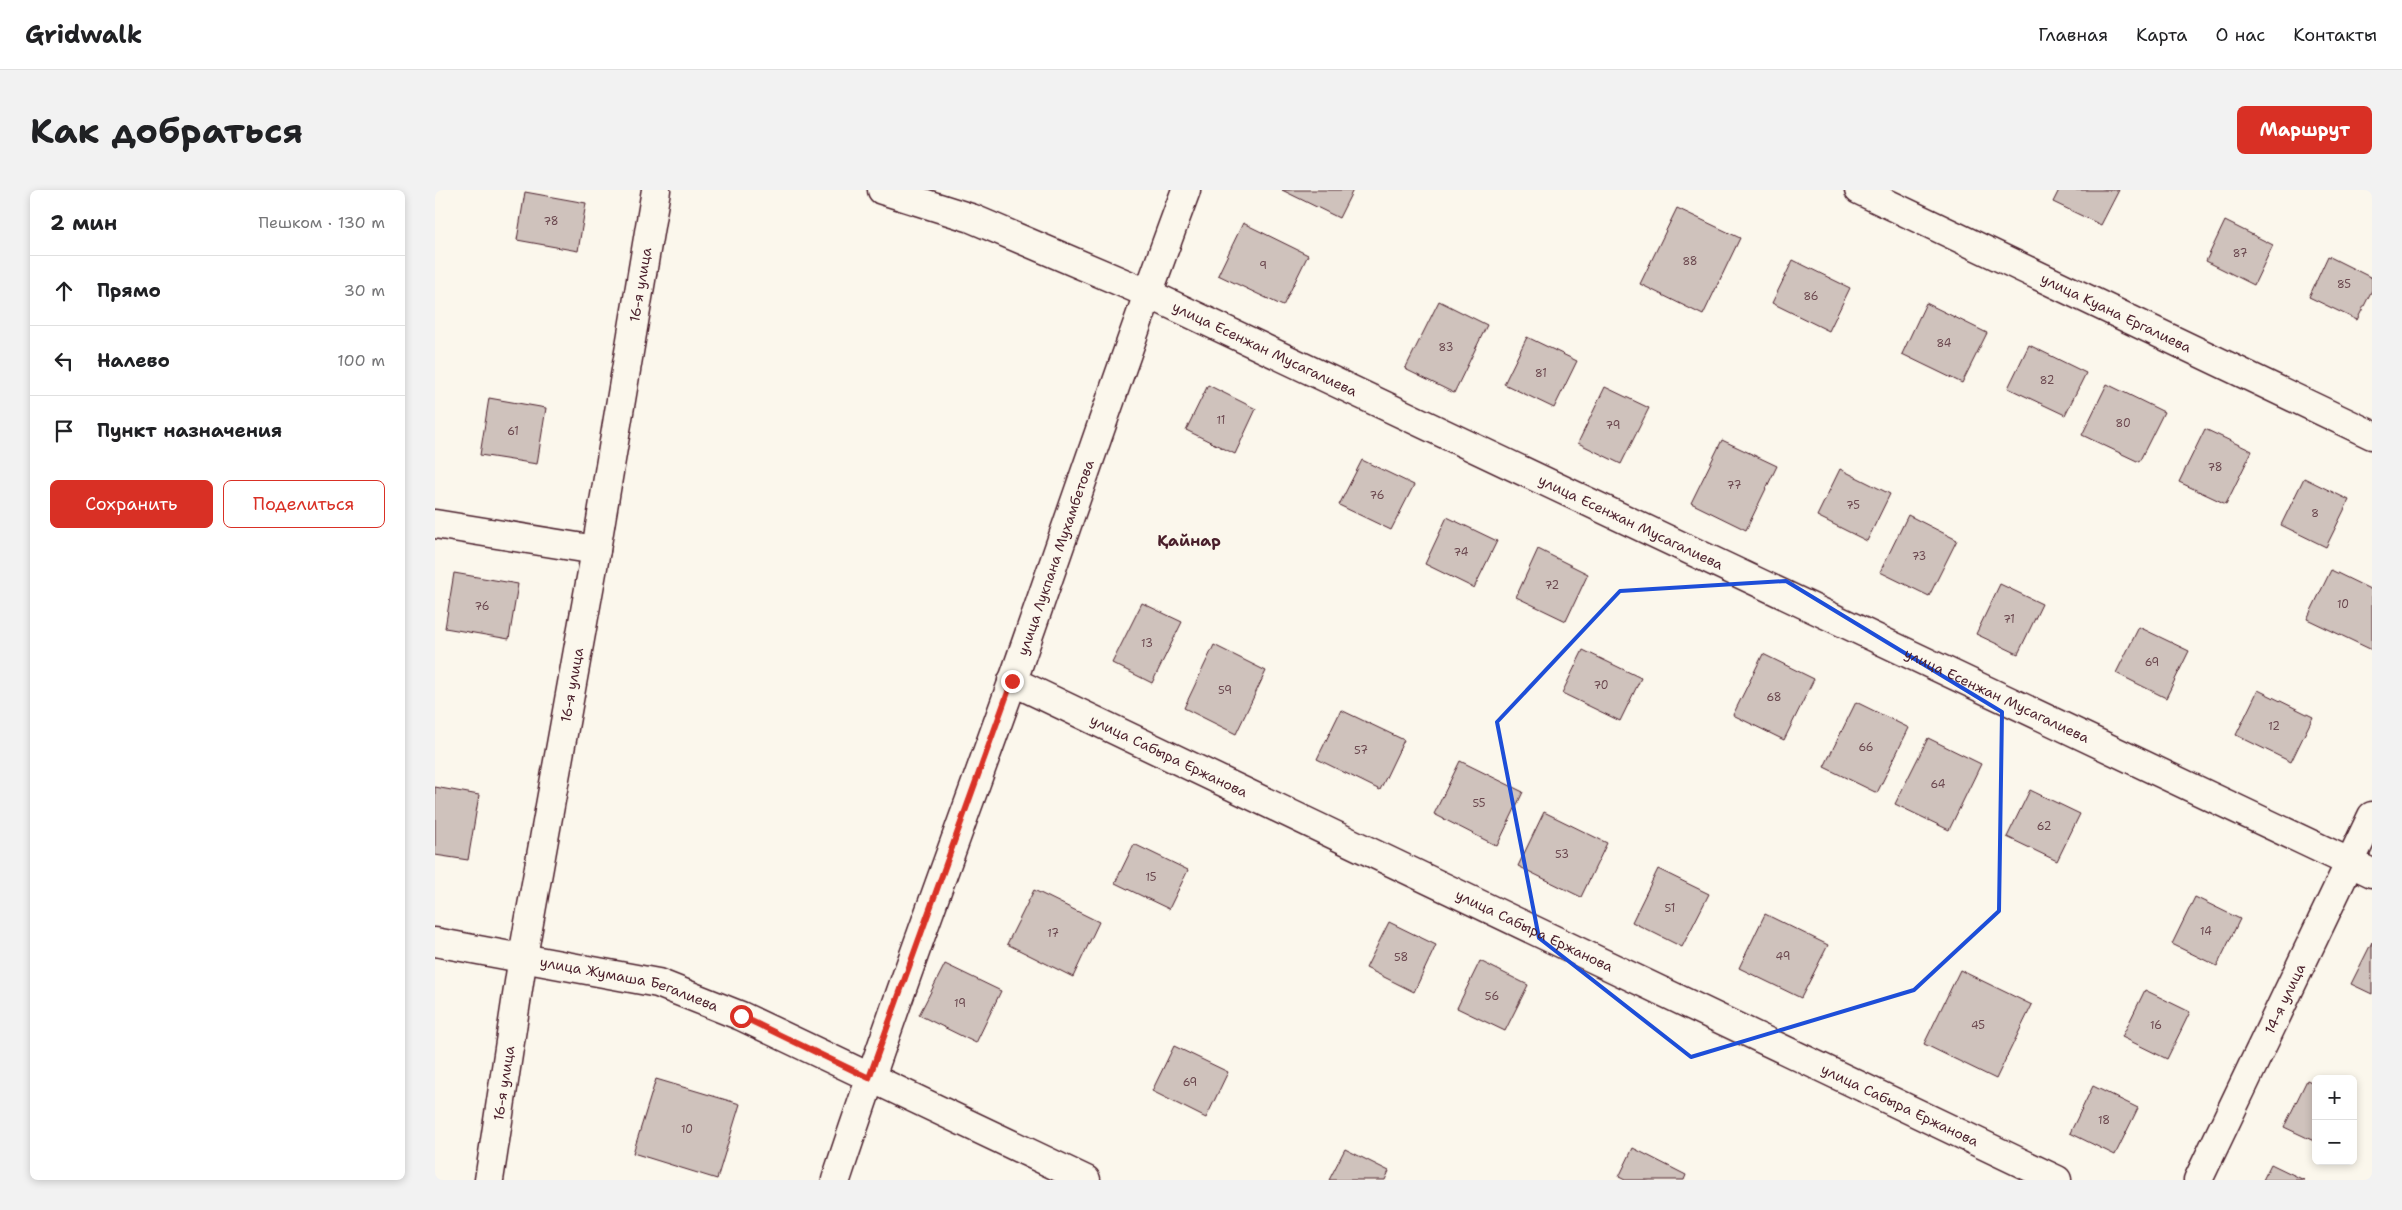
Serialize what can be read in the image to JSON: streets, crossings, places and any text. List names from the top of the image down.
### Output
{
  "streets": {
    "street": [
      "16-я улица",
      "улица Куана Ергалиева",
      "улица Есенжан Мусагалиева",
      "улица Лукпана Мухамбетова",
      "улица Сабыра Ержанова",
      "улица Жумаша Бегалиева",
      "14-я улица"
    ]
  },
  "crossings": [
    ["16-я улица", "улица Жумаша Бегалиева"],
    ["улица Есенжан Мусагалиева", "улица Лукпана Мухамбетова"],
    ["улица Есенжан Мусагалиева", "14-я улица"],
    ["улица Лукпана Мухамбетова", "улица Сабыра Ержанова"],
    ["улица Лукпана Мухамбетова", "улица Жумаша Бегалиева"]
  ],
  "districts": ["Қайнар"],
  "house_numbers": [
    "78",
    "87",
    "88",
    "9",
    "85",
    "86",
    "84",
    "83",
    "81",
    "82",
    "11",
    "80",
    "79",
    "61",
    "78",
    "77",
    "76",
    "75",
    "8",
    "74",
    "73",
    "72",
    "10",
    "76",
    "71",
    "13",
    "69",
    "70",
    "59",
    "68",
    "12",
    "66",
    "57",
    "64",
    "55",
    "62",
    "53",
    "15",
    "51",
    "14",
    "17",
    "49",
    "58",
    "56",
    "19",
    "45",
    "16",
    "69",
    "18",
    "10"
  ],
  "page": {
    "header": "Gridwalk",
    "nav": [
      "Главная",
      "Карта",
      "О нас",
      "Контакты"
    ],
    "buttons": [
      "Маршрут",
      ["Сохранить", "Поделиться"]
    ],
    "title": "Как добраться",
    "heading": ["2 мин", "Пешком · 130 m"],
    "list": [
      ["Прямо", "30 m"],
      ["Налево", "100 m"],
      "Пункт назначения"
    ],
    "map_buttons": ["+", "−"]
  }
}
